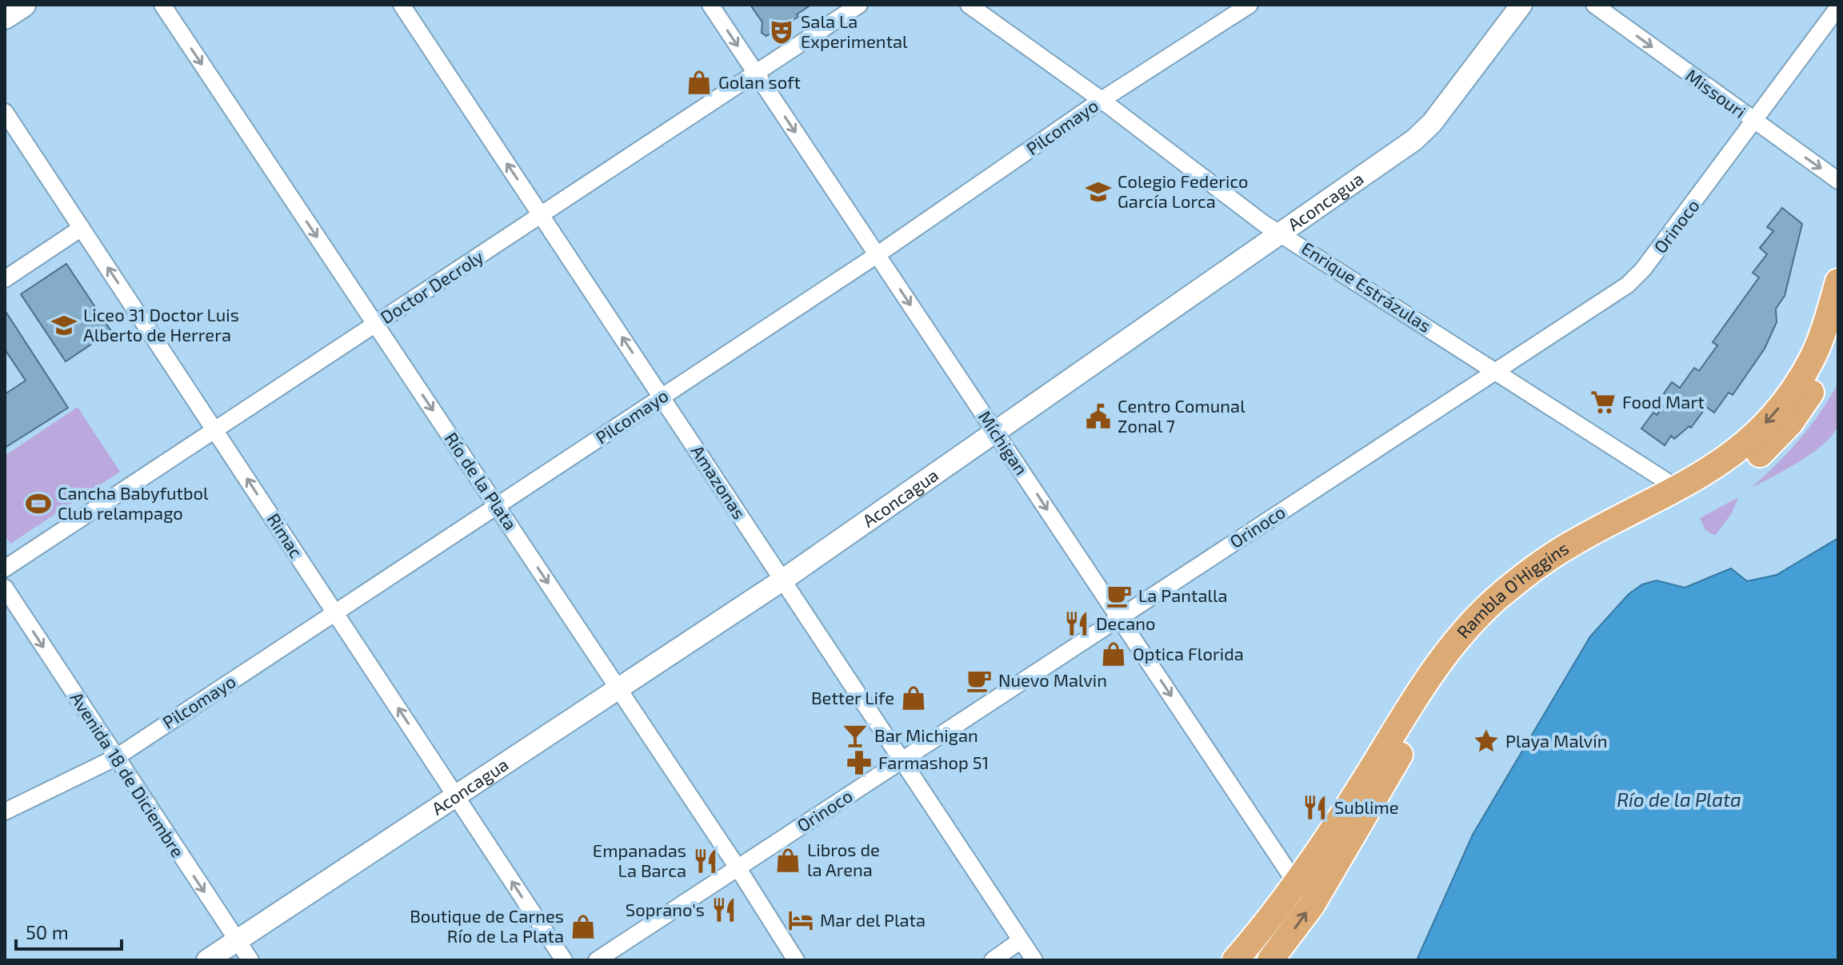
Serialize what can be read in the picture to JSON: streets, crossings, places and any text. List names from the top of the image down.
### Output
{
  "streets": {
    "main road": ["Rambla O'Higgins"],
    "street": [
      "Missouri",
      "Pilcomayo",
      "Aconcagua",
      "Orinoco",
      "Doctor Decroly",
      "Enrique Estrázulas",
      "Míchigan",
      "Río de la Plata",
      "Amazonas",
      "Rimac",
      "Avenida 18 de Diciembre"
    ]
  },
  "crossings": [
    ["Missouri", "Orinoco"],
    ["Pilcomayo", "Enrique Estrázulas"],
    ["Pilcomayo", "Míchigan"],
    ["Pilcomayo", "Río de la Plata"],
    ["Pilcomayo", "Amazonas"],
    ["Pilcomayo", "Rimac"],
    ["Pilcomayo", "Avenida 18 de Diciembre"],
    ["Aconcagua", "Enrique Estrázulas"],
    ["Aconcagua", "Míchigan"],
    ["Aconcagua", "Río de la Plata"],
    ["Aconcagua", "Amazonas"],
    ["Aconcagua", "Rimac"],
    ["Aconcagua", "Avenida 18 de Diciembre"],
    ["Orinoco", "Enrique Estrázulas"],
    ["Orinoco", "Míchigan"],
    ["Orinoco", "Río de la Plata"],
    ["Orinoco", "Amazonas"],
    ["Doctor Decroly", "Míchigan"],
    ["Doctor Decroly", "Río de la Plata"],
    ["Doctor Decroly", "Amazonas"],
    ["Doctor Decroly", "Rimac"],
    ["Enrique Estrázulas", "Rambla O'Higgins"],
    ["Míchigan", "Rambla O'Higgins"]
  ],
  "one_way": [
    "Missouri",
    "Míchigan",
    "Río de la Plata",
    "Amazonas",
    "Rimac",
    "Avenida 18 de Diciembre"
  ],
  "water": ["Río de la Plata"],
  "places": {
    "theatre": ["Sala La Experimental"],
    "shop": [
      "Golan soft",
      "Optica Florida",
      "Better Life",
      "Libros de la Arena",
      "Boutique de Carnes Río de La Plata"
    ],
    "school or university": ["Colegio Federico García Lorca", "Liceo 31 Doctor Luis Alberto de Herrera"],
    "supermarket": ["Food Mart"],
    "public building": ["Centro Comunal Zonal 7"],
    "sports": ["Cancha Babyfutbol Club relampago"],
    "cafe": ["La Pantalla", "Nuevo Malvin"],
    "restaurant": [
      "Decano",
      "Sublime",
      "Empanadas La Barca",
      "Soprano's"
    ],
    "bar": ["Bar Michigan"],
    "place": ["Playa Malvín"],
    "pharmacy": ["Farmashop 51"],
    "hotel": ["Mar del Plata"]
  },
  "scale_bar": "50 m"
}
